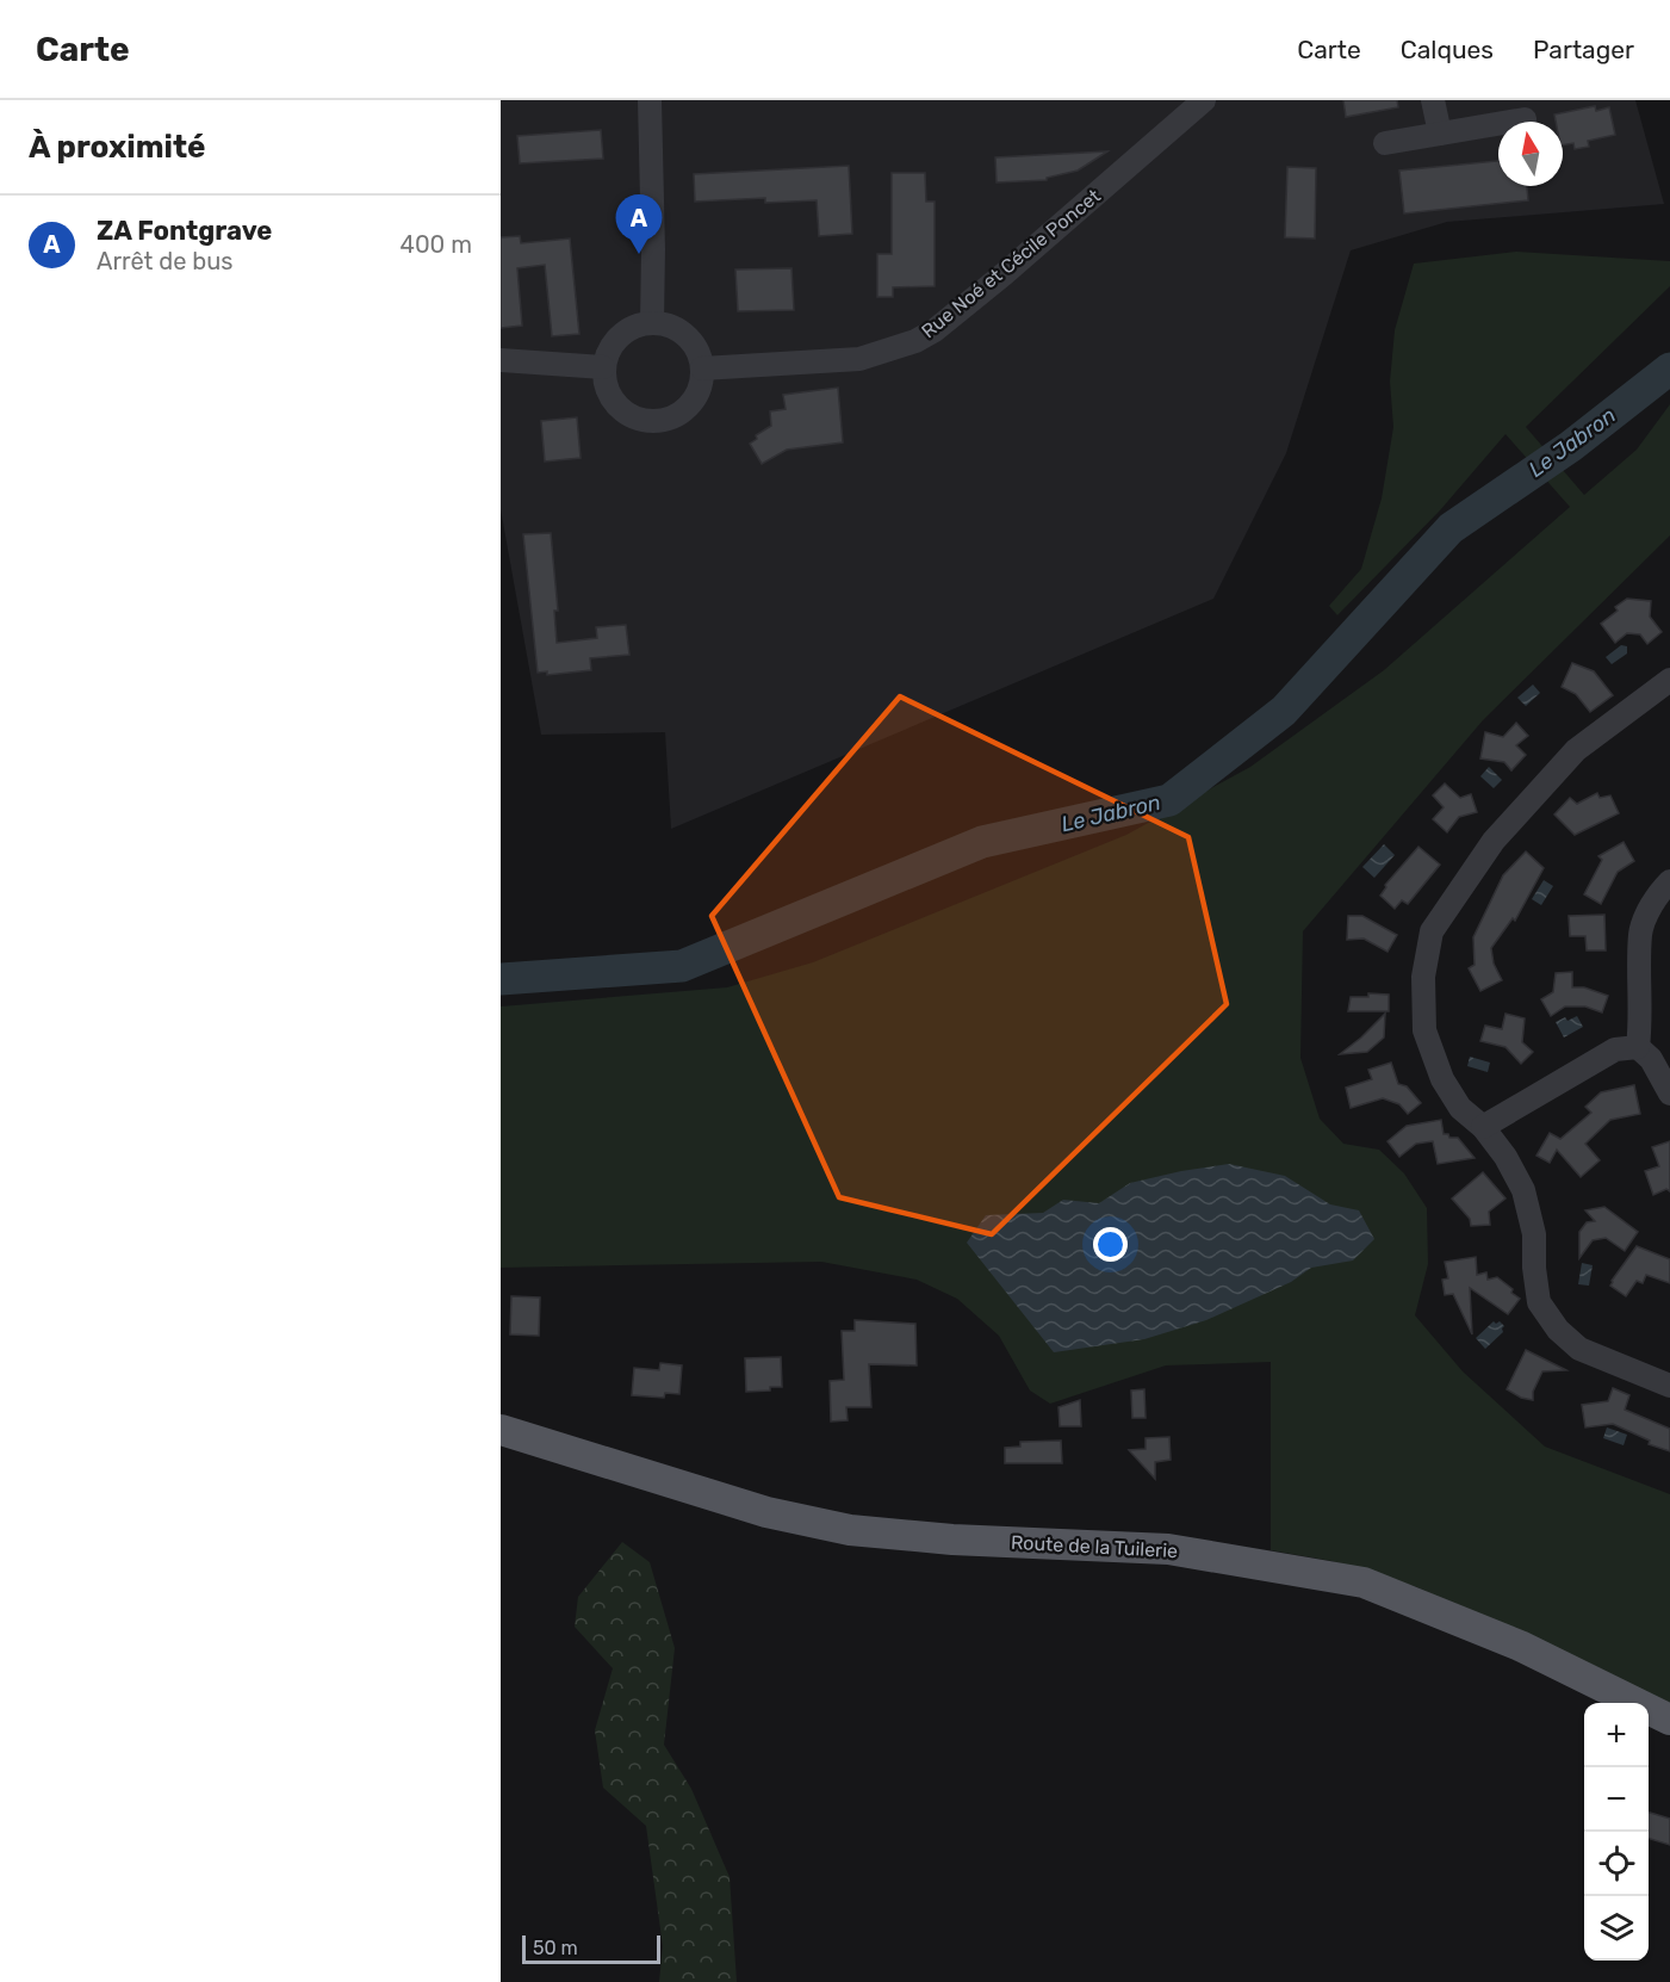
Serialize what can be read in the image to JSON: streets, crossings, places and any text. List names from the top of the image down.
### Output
{
  "streets": {
    "main road": ["Route de la Tuilerie"],
    "street": ["Rue Noé et Cécile Poncet"]
  },
  "water": ["Le Jabron"],
  "scale_bar": "50 m",
  "north": "top",
  "page": {
    "header": "Carte",
    "nav": ["Carte", "Calques", "Partager"],
    "heading": "À proximité",
    "list": [
      {
        "mark": "A",
        "name": "ZA Fontgrave",
        "note": "Arrêt de bus",
        "value": "400 m"
      }
    ],
    "pins": "A",
    "map_buttons": ["+", "−"],
    "scale": "50 m"
  }
}
